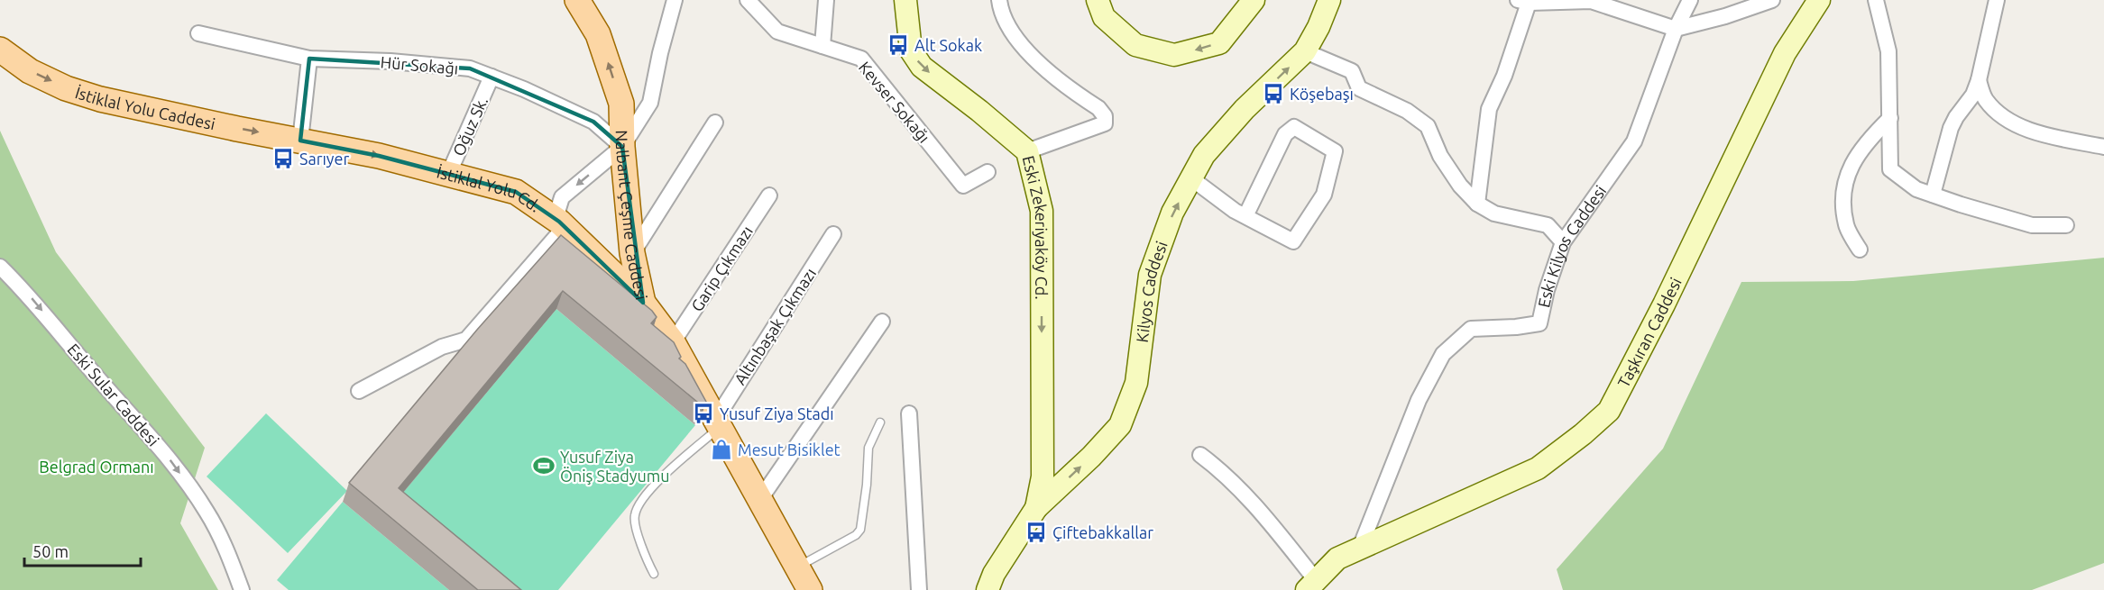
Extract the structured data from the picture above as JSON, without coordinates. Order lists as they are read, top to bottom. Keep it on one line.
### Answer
{"streets":{"main road":["İstiklal Yolu Caddesi","İstiklal Yolu Cd.","Nalbant Çeşme Caddesi"],"street":["Hür Sokağı","Kevser Sokağı","Oğuz Sk.","Eski Zekeriyaköy Cd.","Eski Kilyos Caddesi","Garip Çıkmazı","Kilyos Caddesi","Altınbaşak Çıkmazı","Taşkıran Caddesi","Eski Sular Caddesi"]},"crossings":[["Hür Sokağı","Oğuz Sk."],["Hür Sokağı","Nalbant Çeşme Caddesi"],["İstiklal Yolu Caddesi","İstiklal Yolu Cd."],["Oğuz Sk.","İstiklal Yolu Cd."],["İstiklal Yolu Cd.","Nalbant Çeşme Caddesi"],["Nalbant Çeşme Caddesi","Garip Çıkmazı"],["Nalbant Çeşme Caddesi","Altınbaşak Çıkmazı"],["Eski Zekeriyaköy Cd.","Kilyos Caddesi"],["Eski Kilyos Caddesi","Taşkıran Caddesi"]],"one_way":["İstiklal Yolu Caddesi","İstiklal Yolu Cd.","Eski Zekeriyaköy Cd.","Kilyos Caddesi","Eski Sular Caddesi"],"parks":["Belgrad Ormanı"],"places":{"bus stop":["Alt Sokak","Köşebaşı","Sarıyer","Yusuf Ziya Stadı","Çiftebakkallar"],"shop":["Mesut Bisiklet"],"sports":["Yusuf Ziya Öniş Stadyumu"]},"scale_bar":"50 m"}
